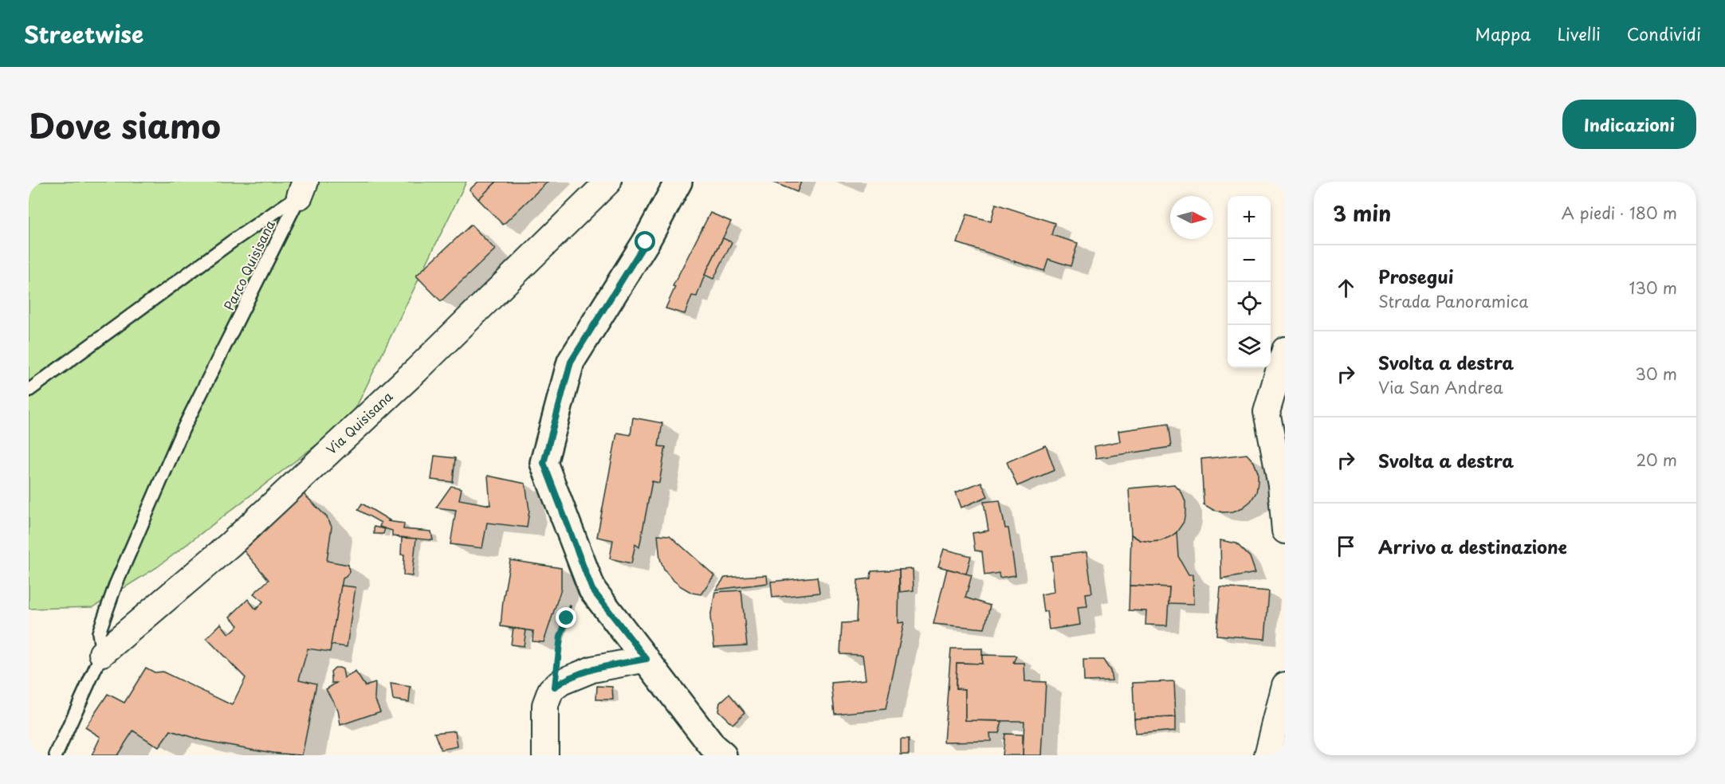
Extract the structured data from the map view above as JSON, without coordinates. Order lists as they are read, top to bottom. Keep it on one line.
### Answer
{"streets":{"street":["Via Quisisana"],"lane":["Parco Quisisana"]},"crossings":[["Parco Quisisana","Via Quisisana"]],"north":"right","page":{"header":"Streetwise","nav":["Mappa","Livelli","Condividi"],"title":"Dove siamo","buttons":"Indicazioni","heading":["3 min","A piedi · 180 m"],"map_buttons":["+","−"],"list":[["Prosegui","Strada Panoramica","130 m"],["Svolta a destra","Via San Andrea","30 m"],["Svolta a destra","20 m"],"Arrivo a destinazione"]}}
